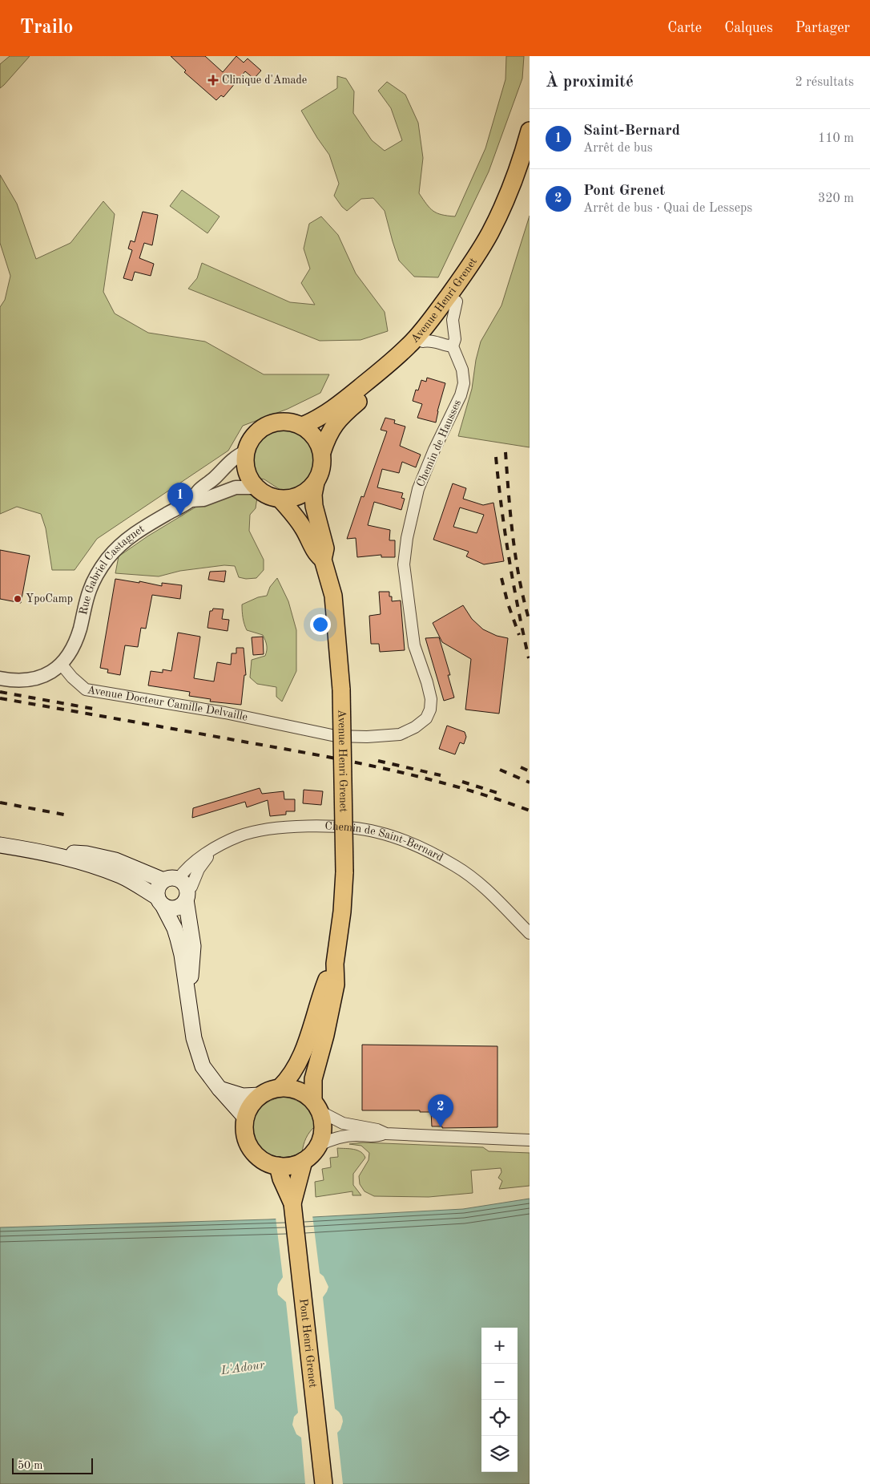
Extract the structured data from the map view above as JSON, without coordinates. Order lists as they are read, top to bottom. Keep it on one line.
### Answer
{"streets":{"main road":["Avenue Henri Grenet","Pont Henri Grenet"],"street":["Chemin de Hausses","Rue Gabriel Castagnet","Avenue Docteur Camille Delvaille","Chemin de Saint-Bernard"]},"crossings":[["Avenue Henri Grenet","Chemin de Hausses"],["Avenue Henri Grenet","Rue Gabriel Castagnet"],["Avenue Henri Grenet","Pont Henri Grenet"],["Chemin de Hausses","Avenue Docteur Camille Delvaille"],["Rue Gabriel Castagnet","Avenue Docteur Camille Delvaille"]],"water":["L'Adour"],"places":{"health":["Clinique d'Amade"],"other":["YpoCamp"]},"scale_bar":"50 m","page":{"header":"Trailo","nav":["Carte","Calques","Partager"],"heading":["À proximité","2 résultats"],"list":[{"mark":"1","name":"Saint-Bernard","note":"Arrêt de bus","value":"110 m"},{"mark":"2","name":"Pont Grenet","note":"Arrêt de bus · Quai de Lesseps","value":"320 m"}],"pins":["1","2"],"map_buttons":["+","−"],"scale":"50 m"}}
